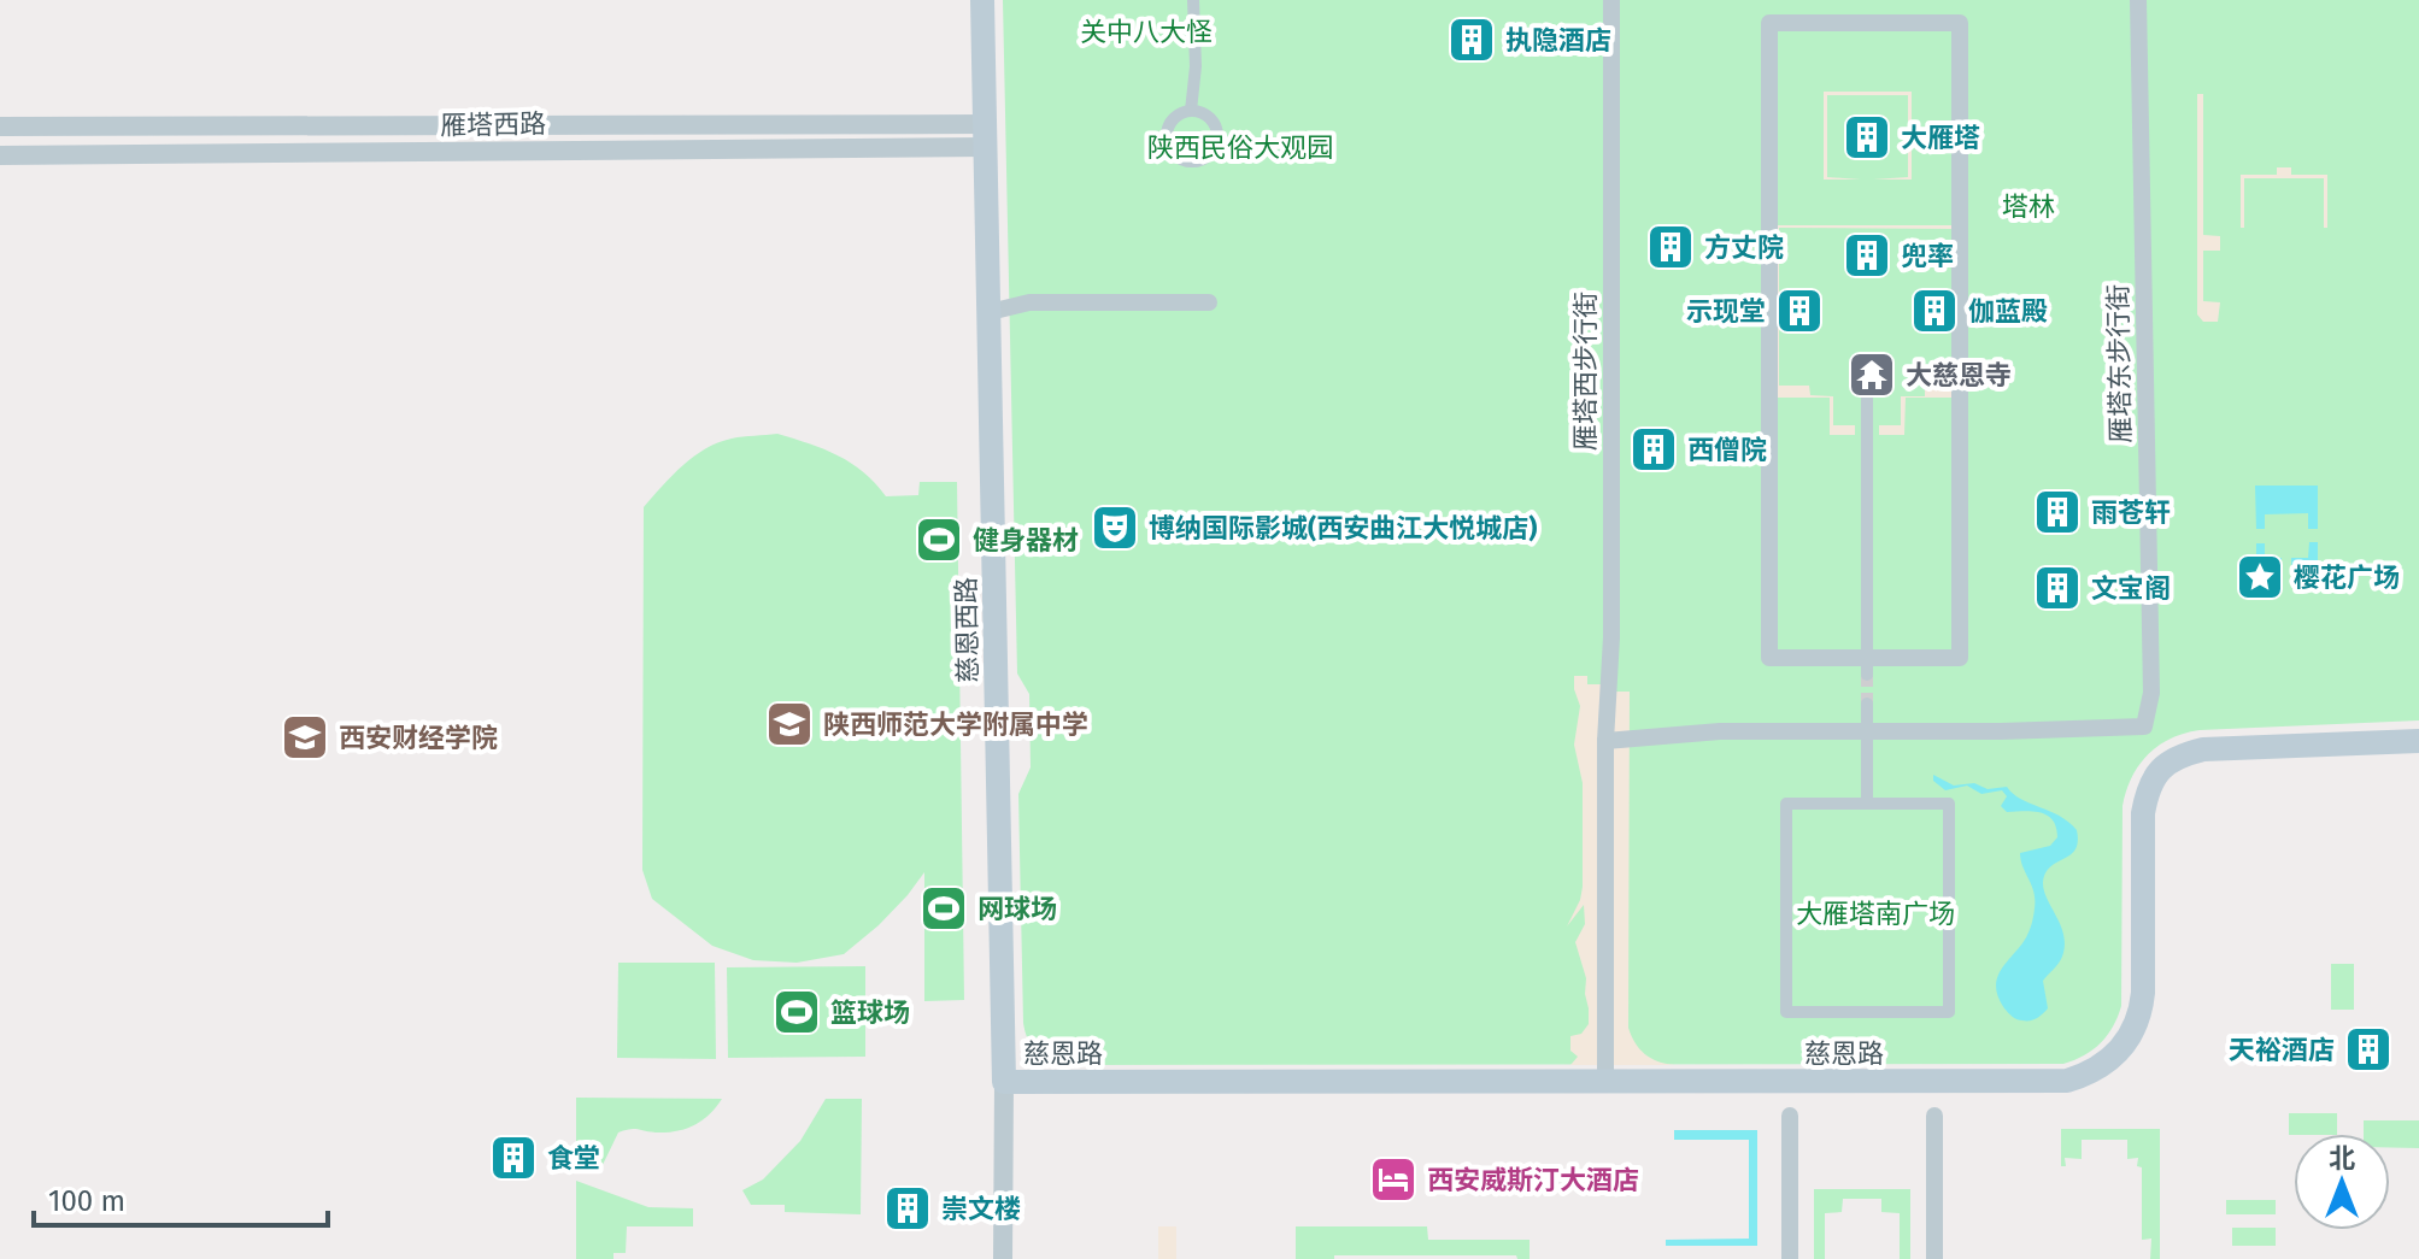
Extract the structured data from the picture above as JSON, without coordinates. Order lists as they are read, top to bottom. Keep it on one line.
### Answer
{"streets":{"main road":["慈恩西路","慈恩路"],"street":["雁塔西路","雁塔东步行街","雁塔西步行街"]},"crossings":[["雁塔西路","慈恩西路"],["雁塔西步行街","慈恩路"],["慈恩西路","慈恩路"]],"parks":["关中八大怪","陕西民俗大观园","塔林","大雁塔南广场"],"places":{"building":["执隐酒店","大雁塔","方丈院","兜率","示现堂","伽蓝殿","西僧院","雨苍轩","文宝阁","天裕酒店","食堂","崇文楼"],"temple":["大慈恩寺"],"theatre":["博纳国际影城(西安曲江大悦城店)"],"sports":["健身器材","网球场","篮球场"],"place":["樱花广场"],"school or university":["陕西师范大学附属中学","西安财经学院"],"hotel":["西安威斯汀大酒店"]},"scale_bar":"100 m","north":"top"}
